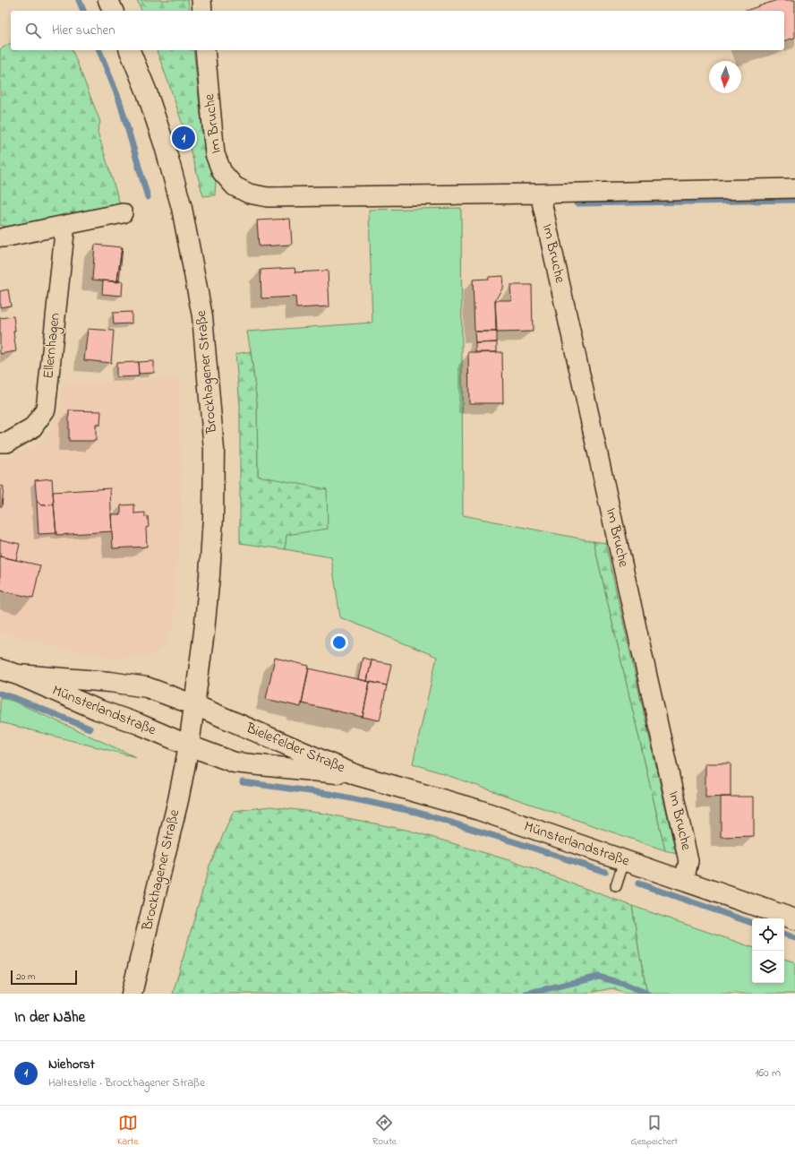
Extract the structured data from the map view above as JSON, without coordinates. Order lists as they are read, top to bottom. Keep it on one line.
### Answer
{"streets":{"main road":["Brockhagener Straße","Münsterlandstraße","Bielefelder Straße"],"street":["Im Bruche","Ellernhagen"]},"crossings":[["Im Bruche","Münsterlandstraße"],["Brockhagener Straße","Münsterlandstraße"],["Brockhagener Straße","Bielefelder Straße"],["Münsterlandstraße","Bielefelder Straße"]],"scale_bar":"20 m","north":"bottom","page":{"search":"Hier suchen","pins":"1","scale":"20 m","heading":"In der Nähe","list":[{"mark":"1","name":"Niehorst","note":"Haltestelle · Brockhagener Straße","value":"160 m"}],"nav":["Karte","Route","Gespeichert"]}}
